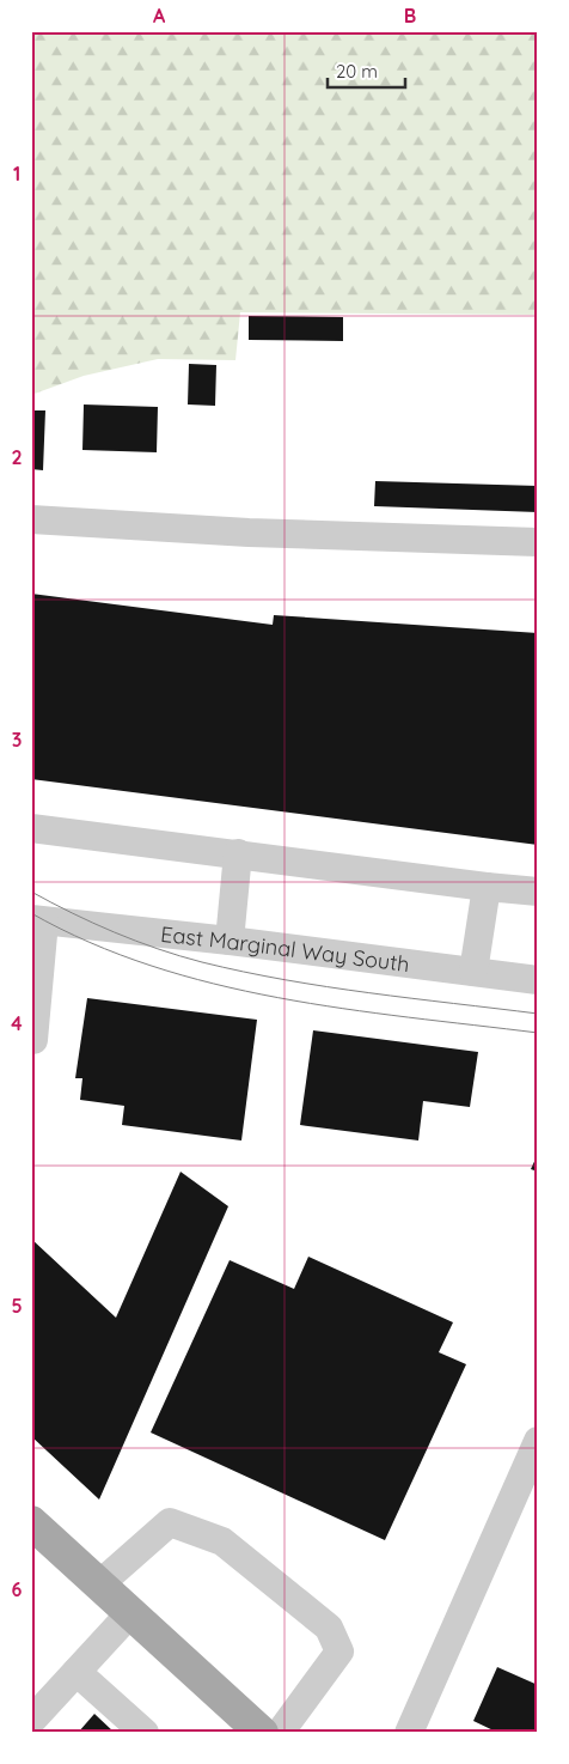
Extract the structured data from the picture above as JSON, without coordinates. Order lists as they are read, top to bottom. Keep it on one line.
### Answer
{"streets":{"street":["East Marginal Way South"]},"scale_bar":"20 m","grid":{"columns":["A","B"],"rows":["1","2","3","4","5","6"]}}
